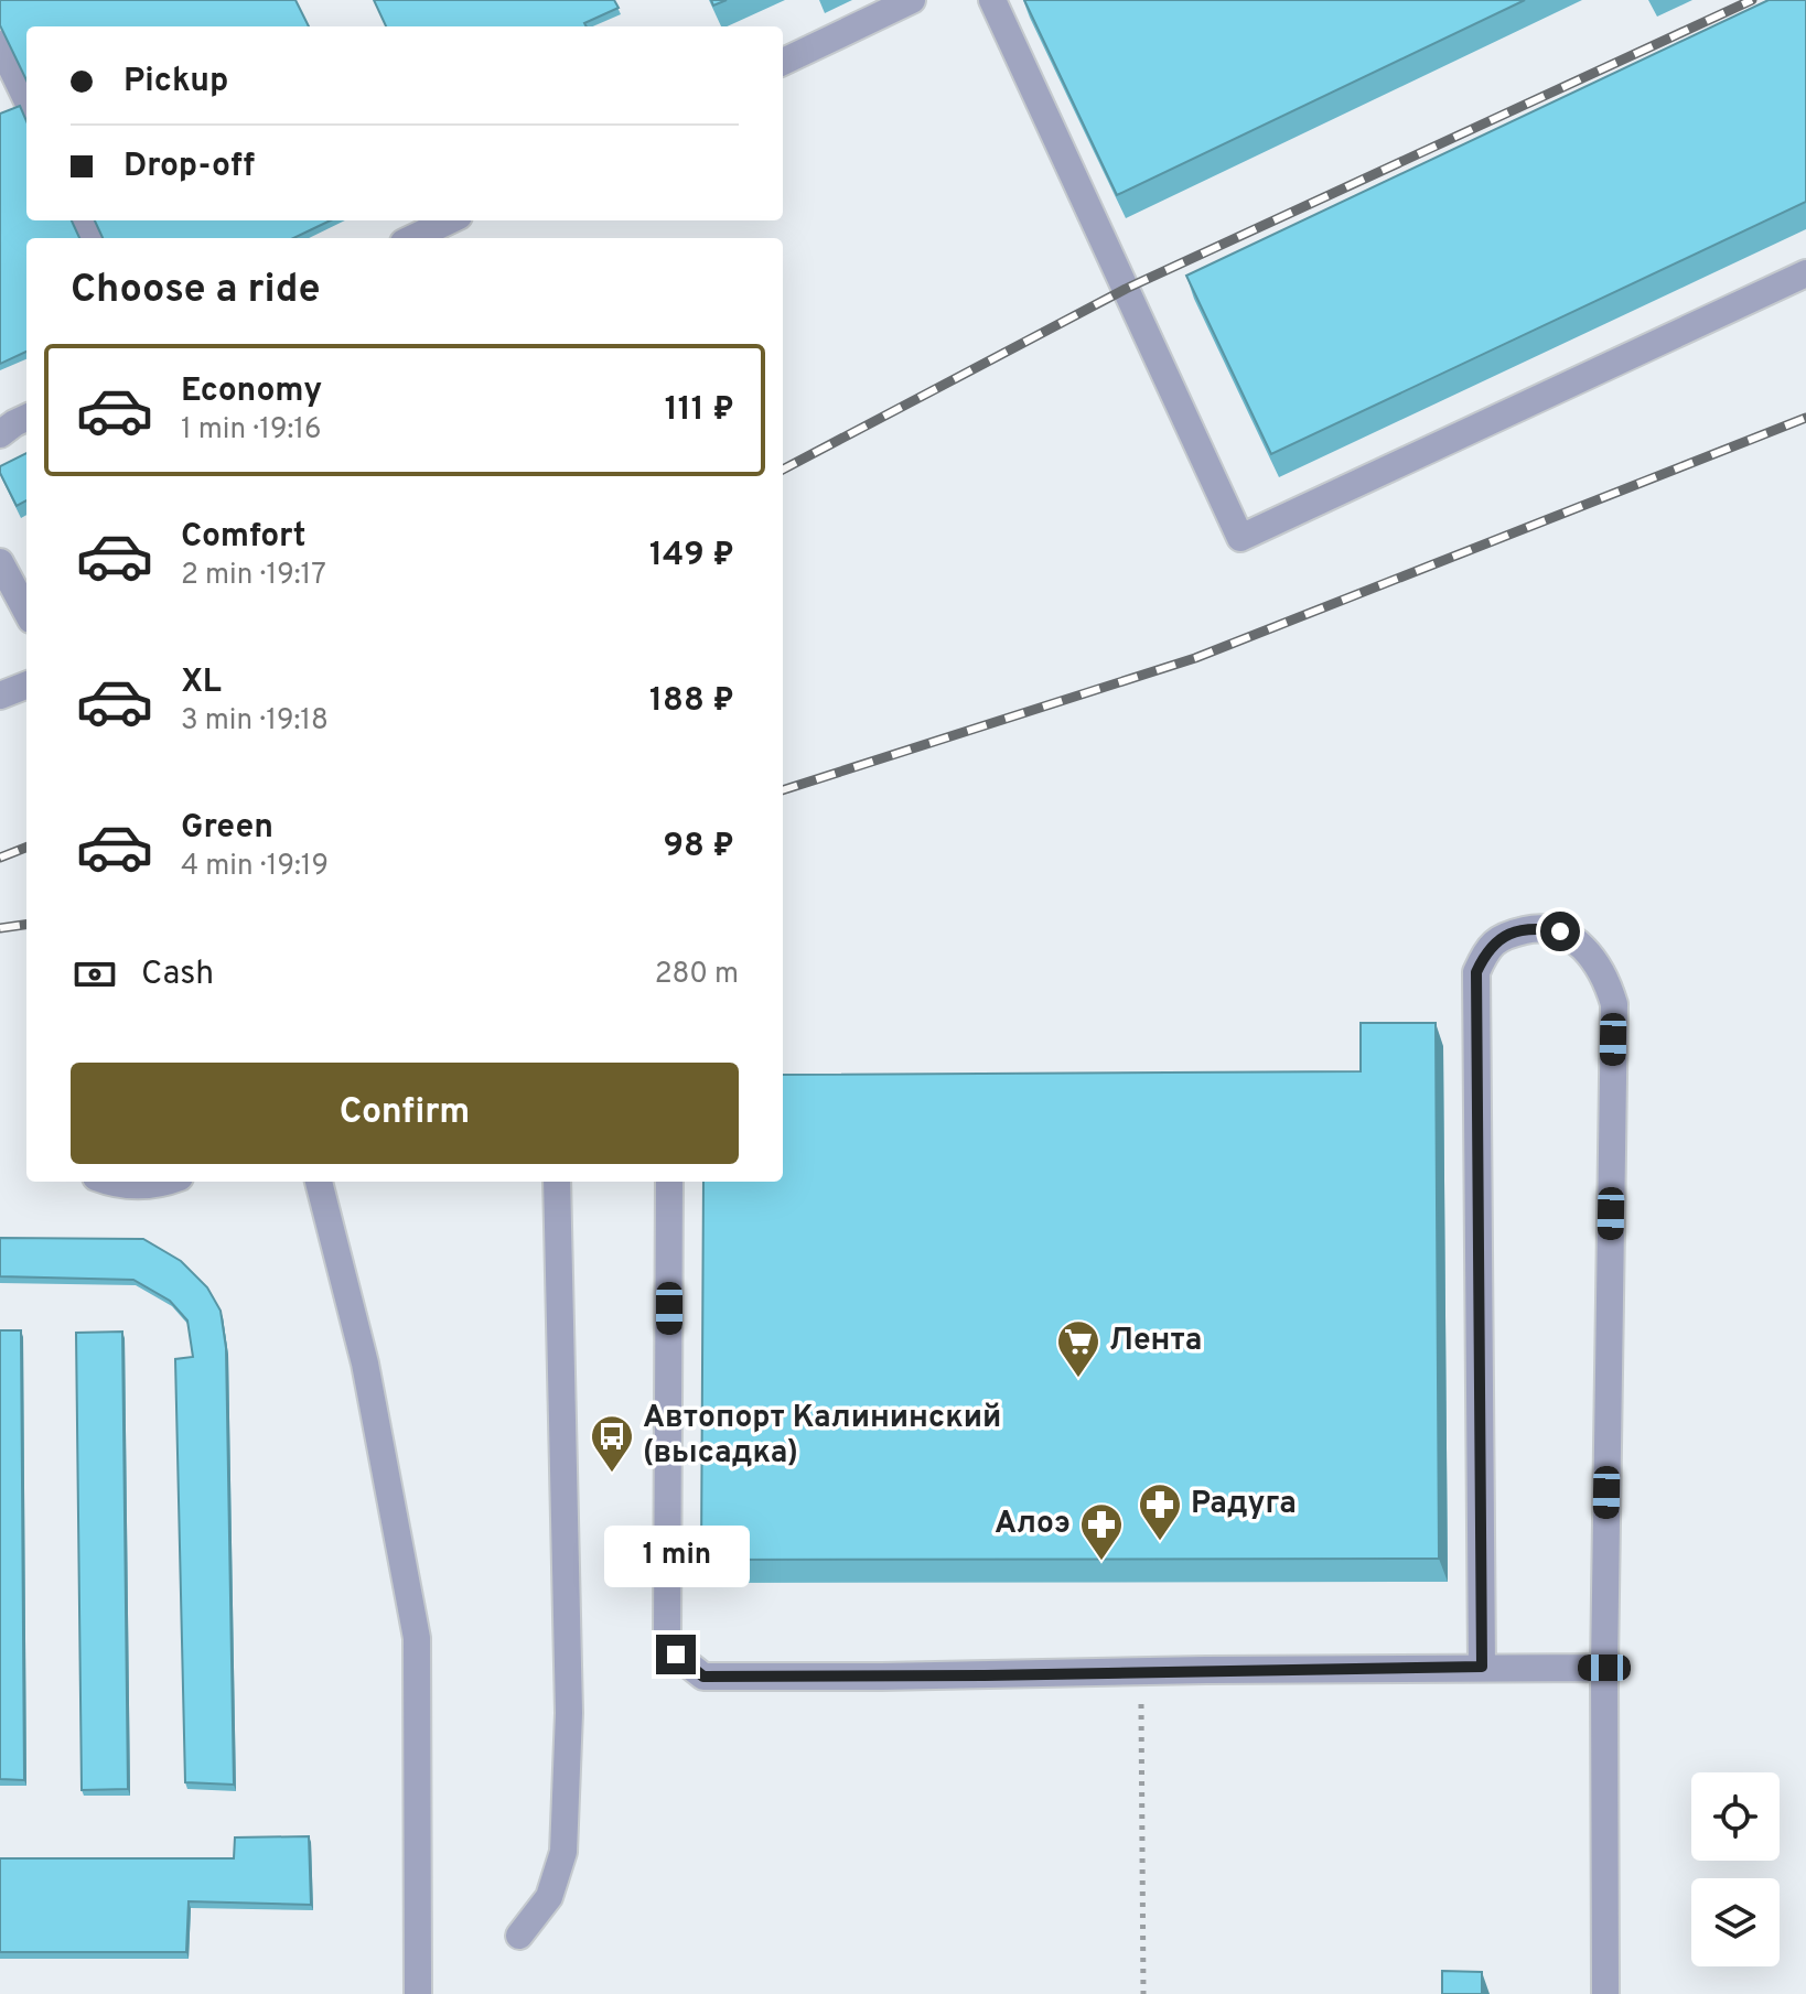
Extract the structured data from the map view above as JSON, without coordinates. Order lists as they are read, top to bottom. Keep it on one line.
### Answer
{"places":{"supermarket":["Лента"],"bus stop":["Автопорт Калининский (высадка)"],"pharmacy":["Радуга","Алоэ"]},"page":{"banner":["Pickup","Drop-off"],"heading":"Choose a ride","list":[{"name":"Economy","note":"1 min · 19:16","value":"111 ₽"},{"name":"Comfort","note":"2 min · 19:17","value":"149 ₽"},{"name":"XL","note":"3 min · 19:18","value":"188 ₽"},{"name":"Green","note":"4 min · 19:19","value":"98 ₽"}],"pay":["Cash","280 m"],"buttons":"Confirm","bubble":"1 min"}}
